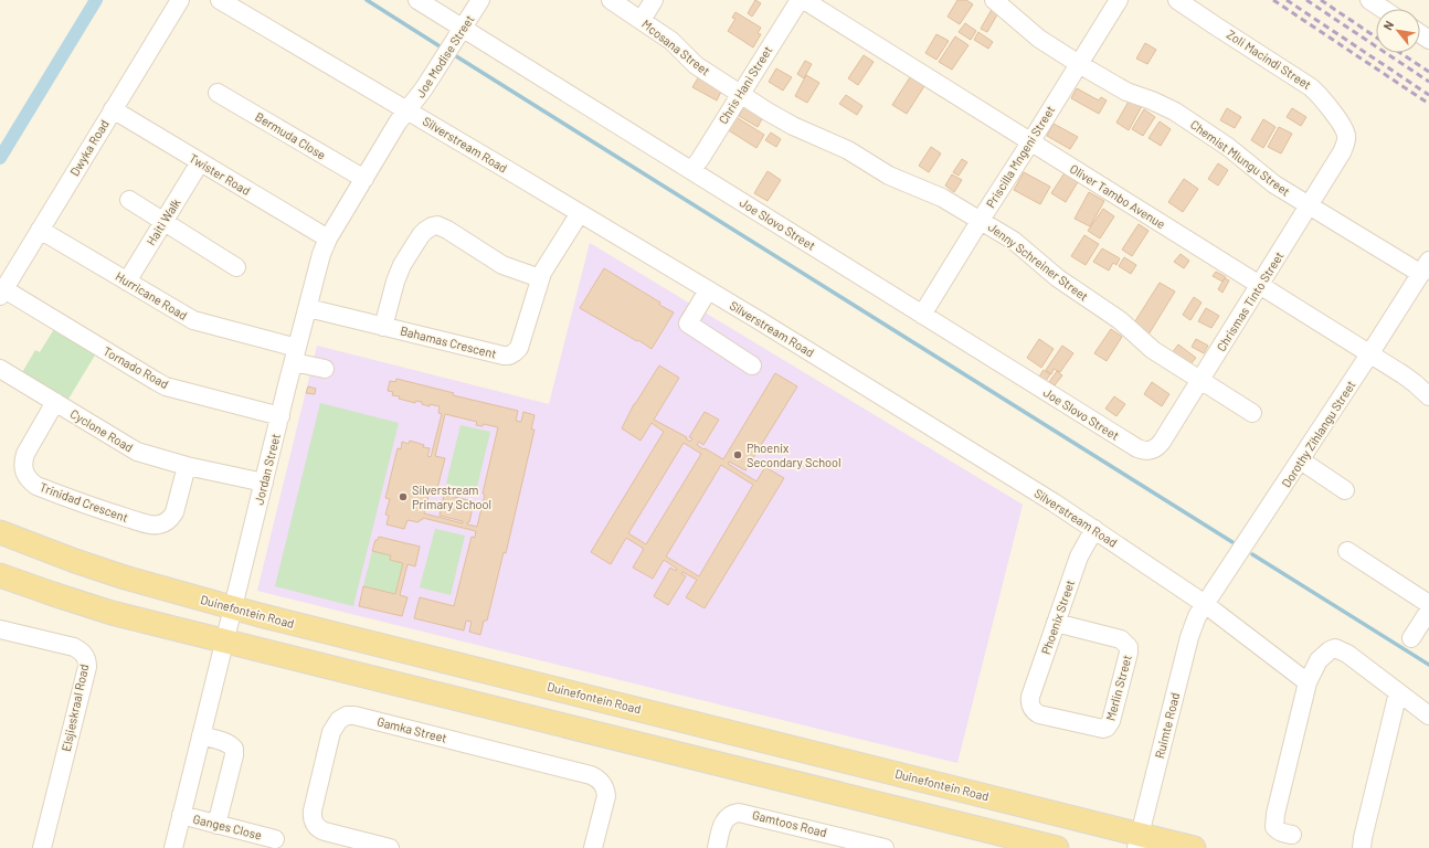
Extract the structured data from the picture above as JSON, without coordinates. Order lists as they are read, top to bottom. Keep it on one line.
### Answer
{"streets":{"main road":["Duinefontein Road"],"street":["Mcosana Street","Joe Modise Street","Zoli Macindi Street","Chris Hani Street","Bermuda Close","Silverstream Road","Dwyka Road","Priscilla Mngeni Street","Chemist Mlungu Street","Twister Road","Oliver Tambo Avenue","Haiti Walk","Joe Slovo Street","Jenny Schreiner Street","Hurricane Road","Chrismas Tinto Street","Bahamas Crescent","Tornado Road","Cyclone Road","Dorothy Zihlangu Street","Jordan Street","Trinidad Crescent","Phoenix Street","Merlin Street","Elsjieskraal Road","Ruimte Road","Gamka Street","Gamtoos Road","Ganges Close"]},"crossings":[["Mcosana Street","Chris Hani Street"],["Mcosana Street","Jenny Schreiner Street"],["Joe Modise Street","Silverstream Road"],["Joe Modise Street","Joe Slovo Street"],["Joe Modise Street","Jordan Street"],["Zoli Macindi Street","Chrismas Tinto Street"],["Chris Hani Street","Joe Slovo Street"],["Chris Hani Street","Jenny Schreiner Street"],["Bermuda Close","Jordan Street"],["Silverstream Road","Bahamas Crescent"],["Silverstream Road","Dorothy Zihlangu Street"],["Silverstream Road","Jordan Street"],["Silverstream Road","Phoenix Street"],["Silverstream Road","Ruimte Road"],["Dwyka Road","Twister Road"],["Dwyka Road","Hurricane Road"],["Dwyka Road","Tornado Road"],["Priscilla Mngeni Street","Chemist Mlungu Street"],["Priscilla Mngeni Street","Oliver Tambo Avenue"],["Priscilla Mngeni Street","Joe Slovo Street"],["Priscilla Mngeni Street","Jenny Schreiner Street"],["Chemist Mlungu Street","Chrismas Tinto Street"],["Chemist Mlungu Street","Dorothy Zihlangu Street"],["Twister Road","Haiti Walk"],["Twister Road","Jordan Street"],["Oliver Tambo Avenue","Chrismas Tinto Street"],["Oliver Tambo Avenue","Dorothy Zihlangu Street"],["Haiti Walk","Hurricane Road"],["Joe Slovo Street","Chrismas Tinto Street"],["Jenny Schreiner Street","Chrismas Tinto Street"],["Hurricane Road","Jordan Street"],["Bahamas Crescent","Jordan Street"],["Tornado Road","Jordan Street"],["Cyclone Road","Jordan Street"],["Cyclone Road","Trinidad Crescent"],["Dorothy Zihlangu Street","Ruimte Road"],["Jordan Street","Duinefontein Road"],["Jordan Street","Ganges Close"],["Duinefontein Road","Ruimte Road"],["Phoenix Street","Merlin Street"]],"places":["Phoenix Secondary School","Silverstream Primary School"],"north":"top left"}
